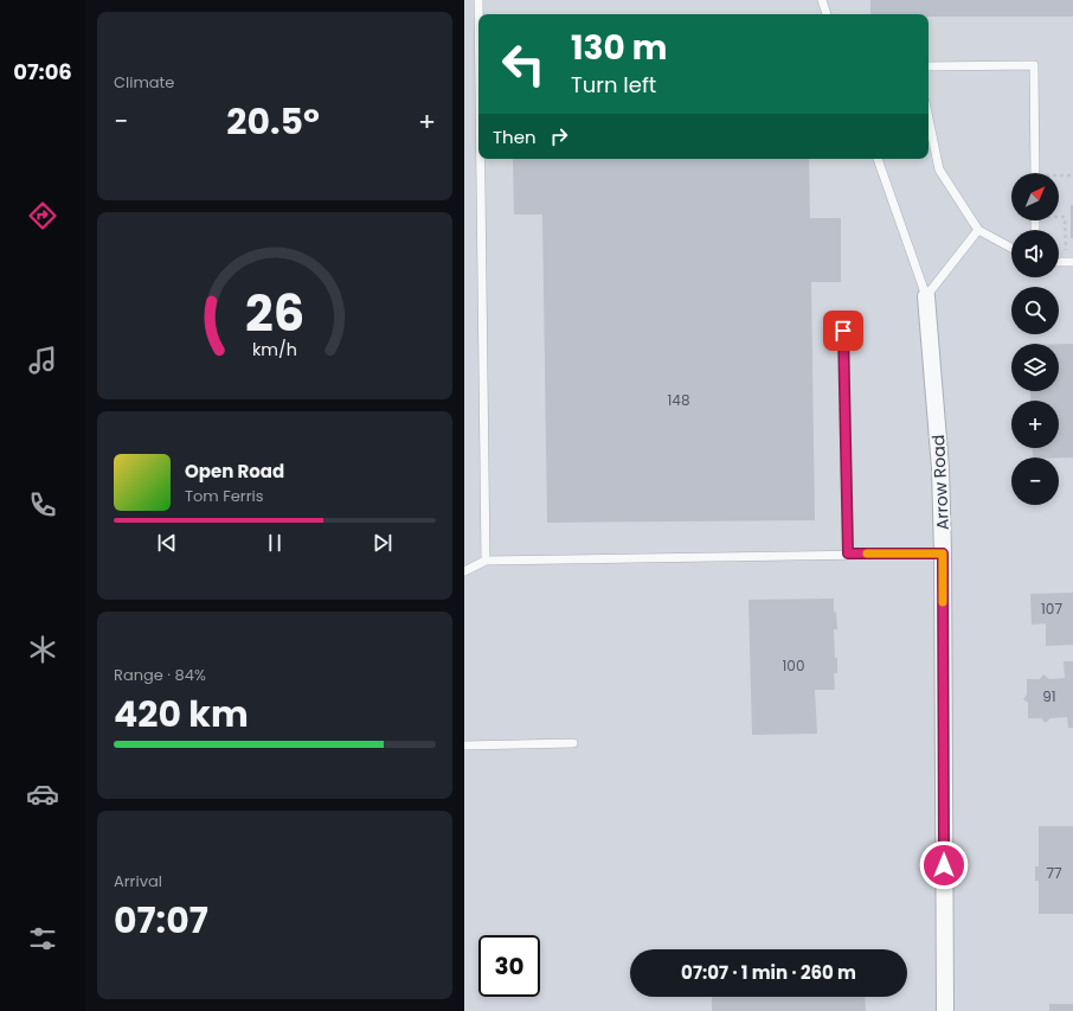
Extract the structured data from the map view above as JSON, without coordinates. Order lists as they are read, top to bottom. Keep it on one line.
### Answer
{"streets":{"street":["Arrow Road"]},"house_numbers":["148","107","100","91","77"],"north":"top right","page":{"tabs":"07:06","tile":["Climate",["Range · 84%","420 km"],["Arrival","07:07"]],"turn":["130 m","Turn left"],"heat":["−","20.5°","+"],"then":"Then","map_buttons":["+","−"],"song":["Open Road","Tom Ferris"],"limit":"30","trip":"07:07 · 1 min · 260 m","gauge":["26","km/h"]}}
